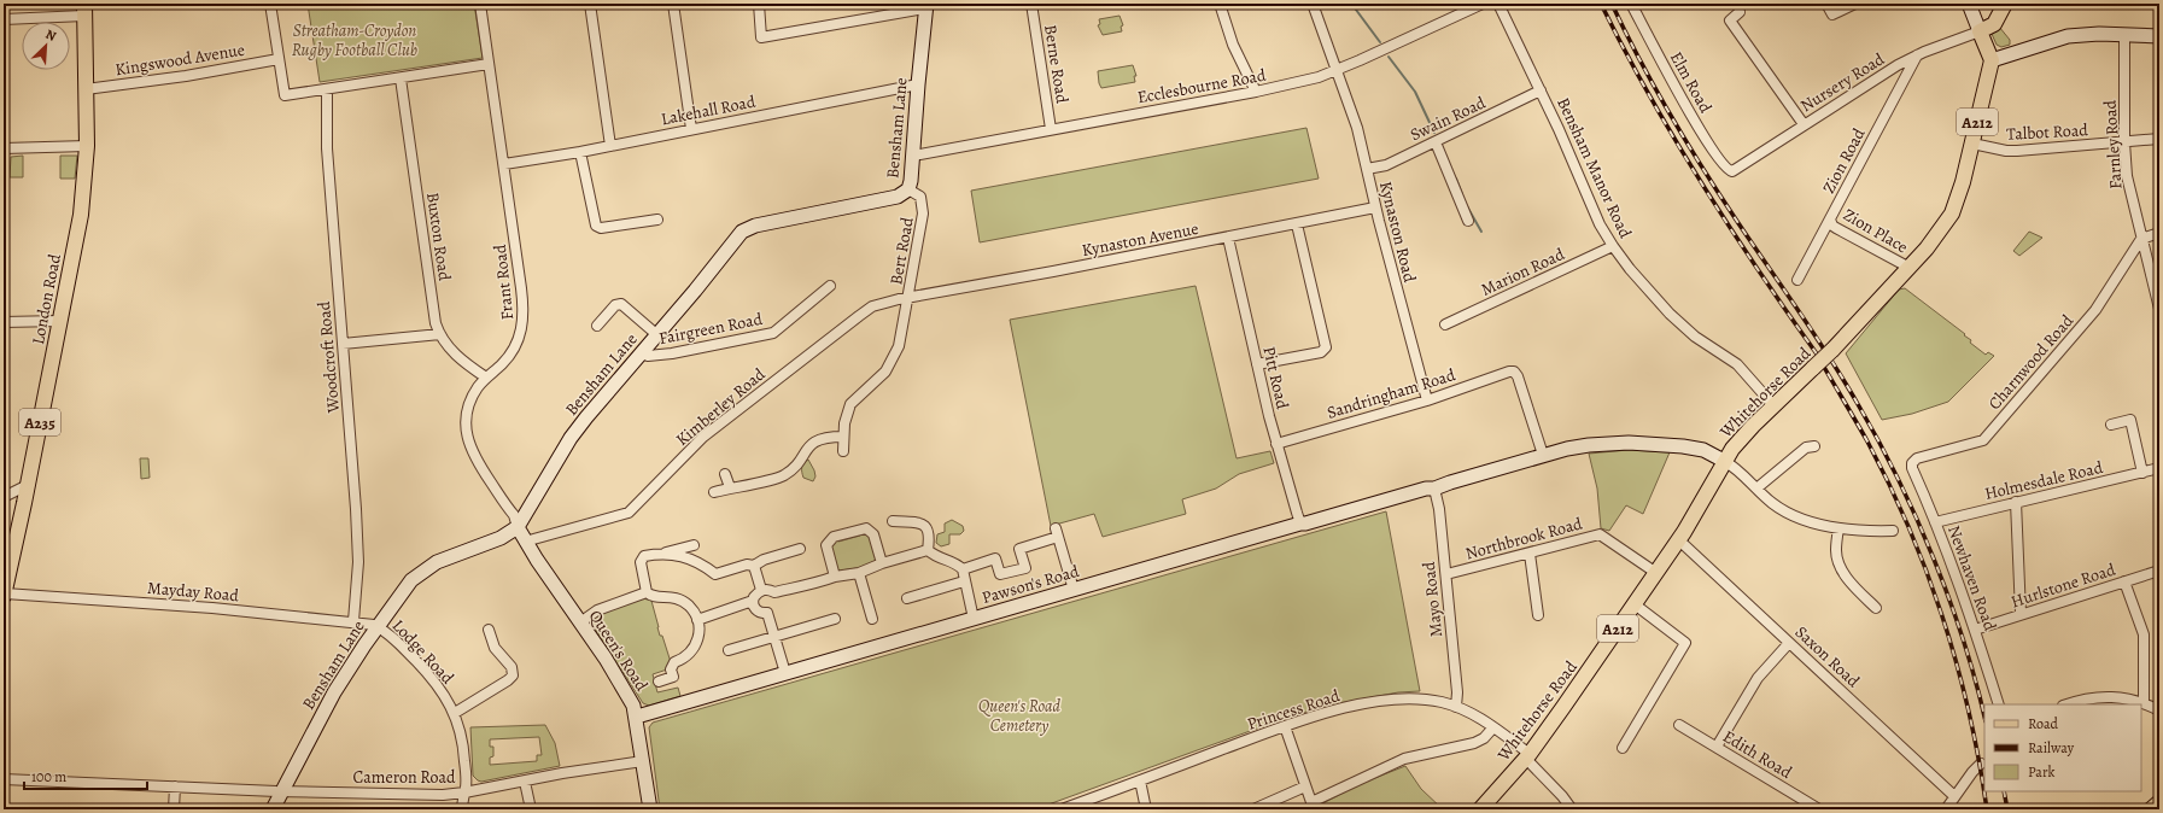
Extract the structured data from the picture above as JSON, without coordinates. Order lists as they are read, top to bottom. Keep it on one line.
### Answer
{"streets":{"main road":["A212","London Road","Whitehorse Road","A235"],"street":["Kingswood Avenue","Berne Road","Elm Road","Nursery Road","Ecclesbourne Road","Lakehall Road","Swain Road","Bensham Lane","Talbot Road","Farnley Road","Zion Road","Bensham Manor Road","Zion Place","Kynaston Road","Buxton Road","Kynaston Avenue","Bert Road","Marion Road","Frant Road","Fairgreen Road","Woodcroft Road","Charnwood Road","Pitt Road","Sandringham Road","Kimberley Road","Holmesdale Road","Northbrook Road","Newhaven Road","Pawson's Road","Hurlstone Road","Mayday Road","Mayo Road","Queen's Road","Lodge Road","Saxon Road","Princess Road","Edith Road","Cameron Road"]},"crossings":[["Kingswood Avenue","London Road"],["Berne Road","Ecclesbourne Road"],["Elm Road","Nursery Road"],["Nursery Road","Zion Road"],["Ecclesbourne Road","Bensham Lane"],["Ecclesbourne Road","Kynaston Road"],["Lakehall Road","Bensham Lane"],["Lakehall Road","Frant Road"],["Swain Road","Bensham Manor Road"],["Swain Road","Kynaston Road"],["Bensham Lane","Bert Road"],["Bensham Lane","Frant Road"],["Bensham Lane","Fairgreen Road"],["Bensham Lane","Mayday Road"],["Bensham Lane","Queen's Road"],["Bensham Lane","Lodge Road"],["Bensham Lane","Cameron Road"],["Talbot Road","Farnley Road"],["Talbot Road","Whitehorse Road"],["Farnley Road","Charnwood Road"],["Zion Road","Zion Place"],["Bensham Manor Road","Marion Road"],["Bensham Manor Road","Whitehorse Road"],["Zion Place","Whitehorse Road"],["Kynaston Road","Kynaston Avenue"],["Kynaston Road","Sandringham Road"],["Buxton Road","Frant Road"],["Kynaston Avenue","Bert Road"],["Kynaston Avenue","Pitt Road"],["Kynaston Avenue","Kimberley Road"],["Bert Road","Kimberley Road"],["Frant Road","Queen's Road"],["London Road","Mayday Road"],["Woodcroft Road","Mayday Road"],["Charnwood Road","Newhaven Road"],["Pitt Road","Sandringham Road"],["Pitt Road","Pawson's Road"],["Whitehorse Road","Northbrook Road"],["Whitehorse Road","Saxon Road"],["Whitehorse Road","Princess Road"],["Sandringham Road","Pawson's Road"],["Kimberley Road","Queen's Road"],["Holmesdale Road","Newhaven Road"],["Northbrook Road","Mayo Road"],["Newhaven Road","Hurlstone Road"],["Pawson's Road","Mayo Road"],["Pawson's Road","Queen's Road"],["Mayday Road","Lodge Road"],["Mayo Road","Princess Road"],["Queen's Road","Cameron Road"],["Lodge Road","Cameron Road"]],"parks":["Streatham-Croydon Rugby Football Club","Queen's Road Cemetery"],"legend":["Road","Railway","Park"],"scale_bar":"100 m","north":"top right"}
